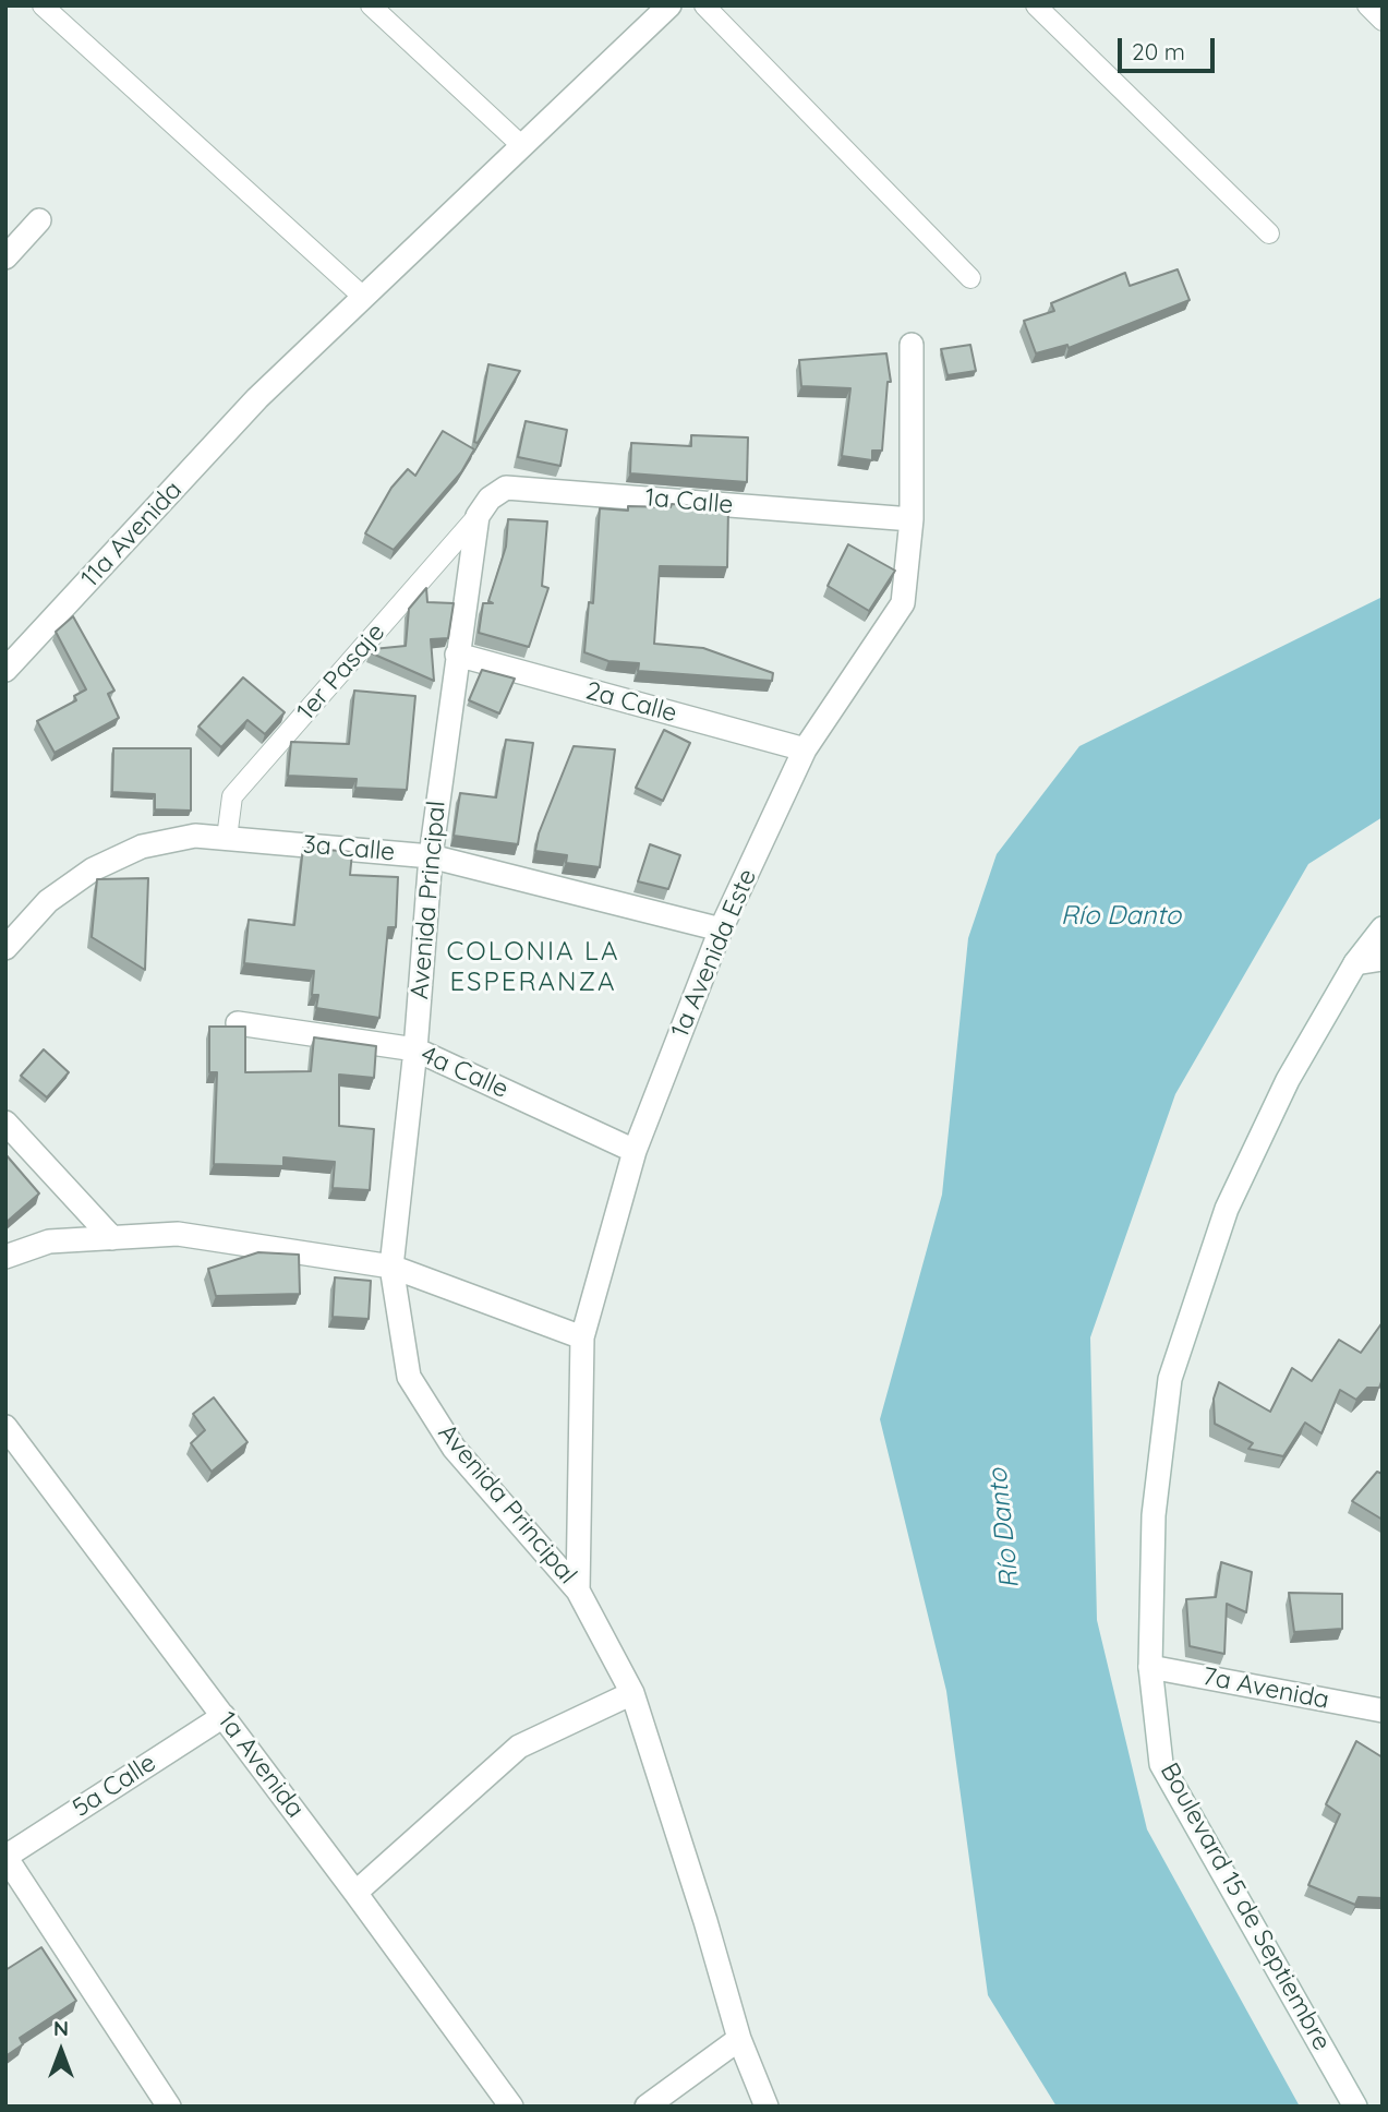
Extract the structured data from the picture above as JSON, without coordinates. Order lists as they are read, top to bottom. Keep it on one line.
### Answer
{"streets":{"street":["1a Calle","11a Avenida","2a Calle","3a Calle","Avenida Principal","1a Avenida Este","4a Calle","7a Avenida","1a Avenida","5a Calle","Boulevard 15 de Septiembre"],"lane":["1er Pasaje"]},"crossings":[["1a Calle","1er Pasaje"],["1a Calle","Avenida Principal"],["1a Calle","1a Avenida Este"],["1er Pasaje","3a Calle"],["1er Pasaje","Avenida Principal"],["2a Calle","Avenida Principal"],["2a Calle","1a Avenida Este"],["3a Calle","Avenida Principal"],["3a Calle","1a Avenida Este"],["Avenida Principal","1a Avenida Este"],["Avenida Principal","4a Calle"],["1a Avenida Este","4a Calle"],["7a Avenida","Boulevard 15 de Septiembre"],["1a Avenida","5a Calle"]],"districts":["COLONIA LA ESPERANZA"],"water":["Río Danto"],"scale_bar":"20 m","north":"top"}
